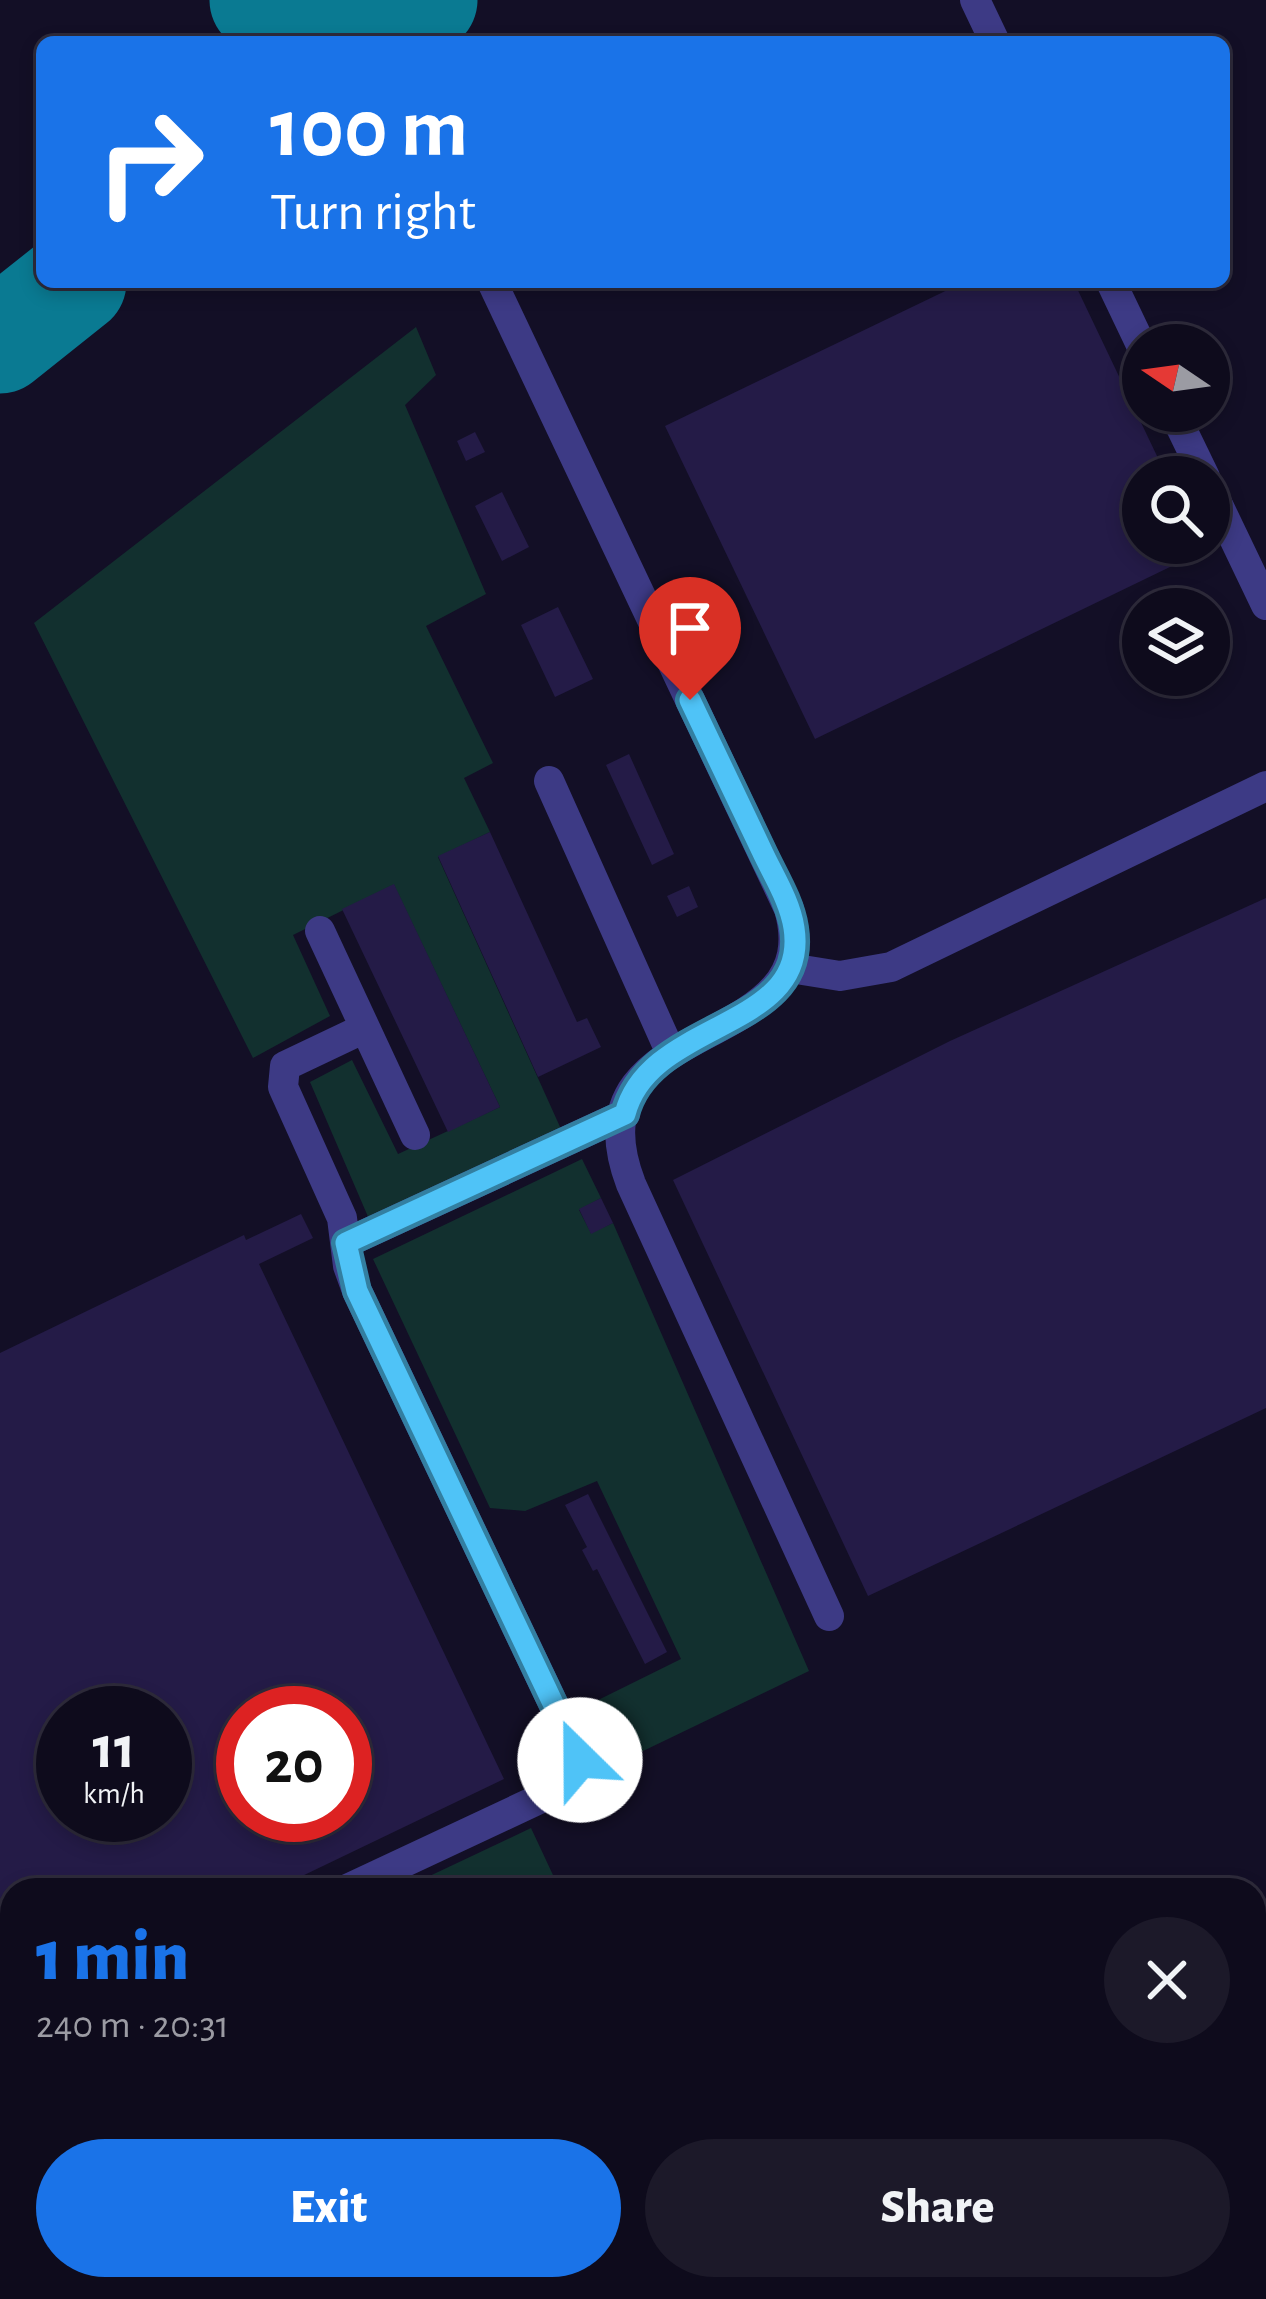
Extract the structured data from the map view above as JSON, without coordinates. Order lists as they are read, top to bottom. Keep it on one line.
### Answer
{"north":"left","page":{"turn":["100 m","Turn right"],"speed":"11 km/h","limit":"20","heading":["1 min","240 m · 20:31"],"buttons":["Exit","Share"]}}
